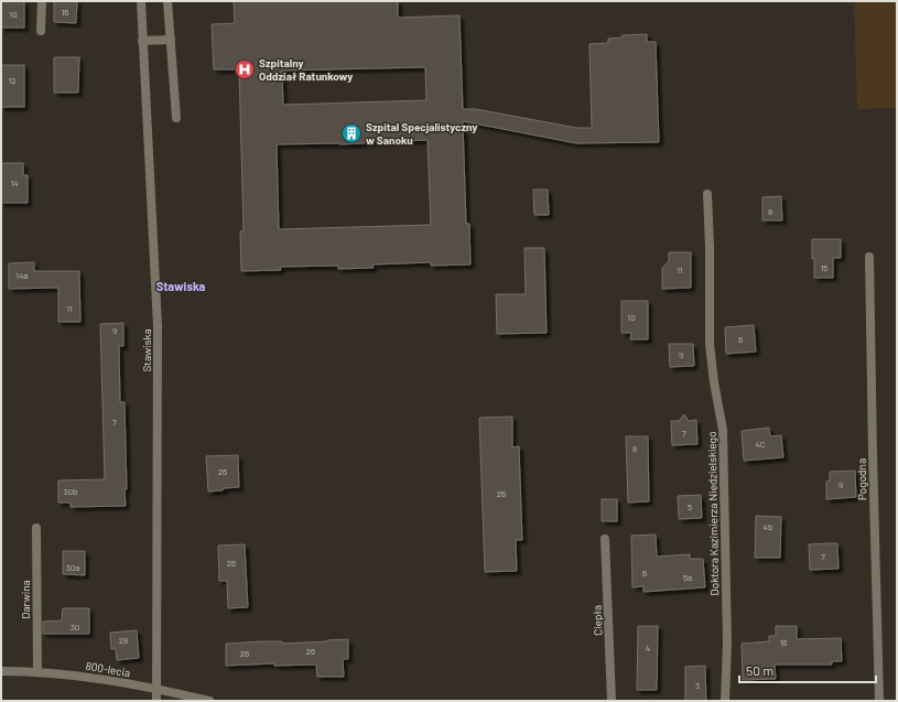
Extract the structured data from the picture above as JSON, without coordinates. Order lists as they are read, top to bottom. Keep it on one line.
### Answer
{"streets":{"street":["Stawiska","Pogodna","Doktora Kazimierza Niedzielskiego","Darwina","Ciepła","800-lecia"]},"crossings":[["Stawiska","800-lecia"],["Darwina","800-lecia"]],"districts":["Stawiska"],"places":{"hospital":["Szpitalny Oddział Ratunkowy"],"building":["Szpital Specjalistyczny w Sanoku"]},"house_numbers":["16","10","12","14","8","15","11","14a","11","10","9","6","9","7","7","4C","8","26","9","30b","26","5","4b","7","26","30a","6","5a","30","28","16","4","26","26","3"],"scale_bar":"50 m"}
